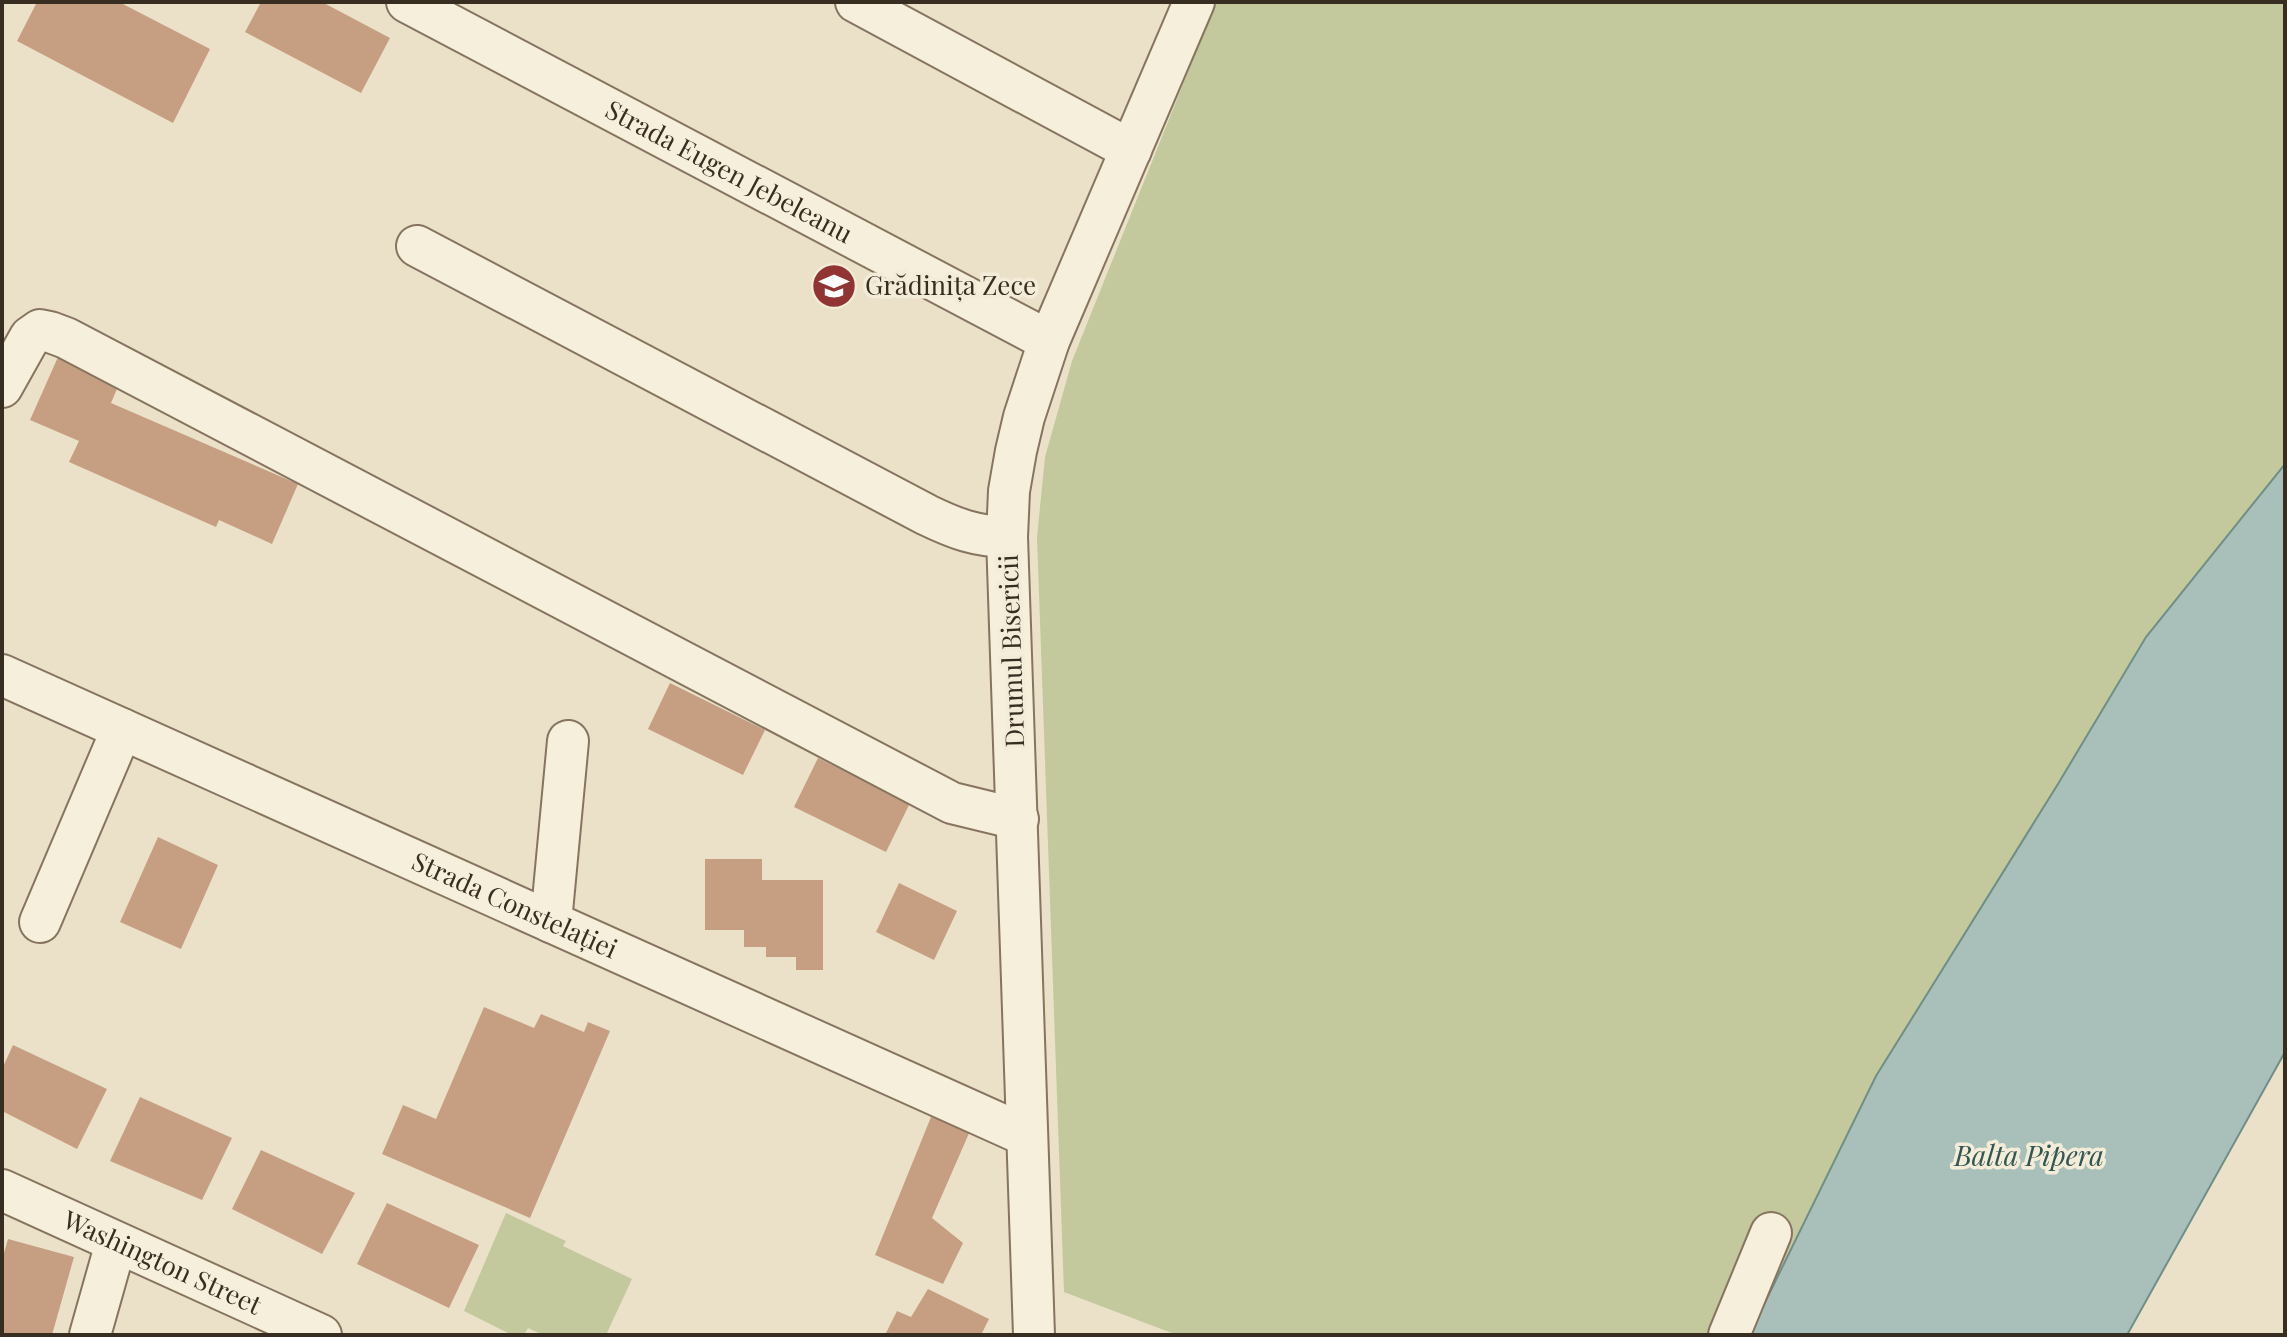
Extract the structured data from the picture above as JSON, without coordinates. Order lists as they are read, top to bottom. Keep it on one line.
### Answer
{"streets":{"street":["Strada Eugen Jebeleanu","Drumul Bisericii","Strada Constelației","Washington Street"]},"crossings":[["Strada Eugen Jebeleanu","Drumul Bisericii"],["Drumul Bisericii","Strada Constelației"]],"water":["Balta Pipera"],"places":{"school or university":["Grădinița Zece"]}}
